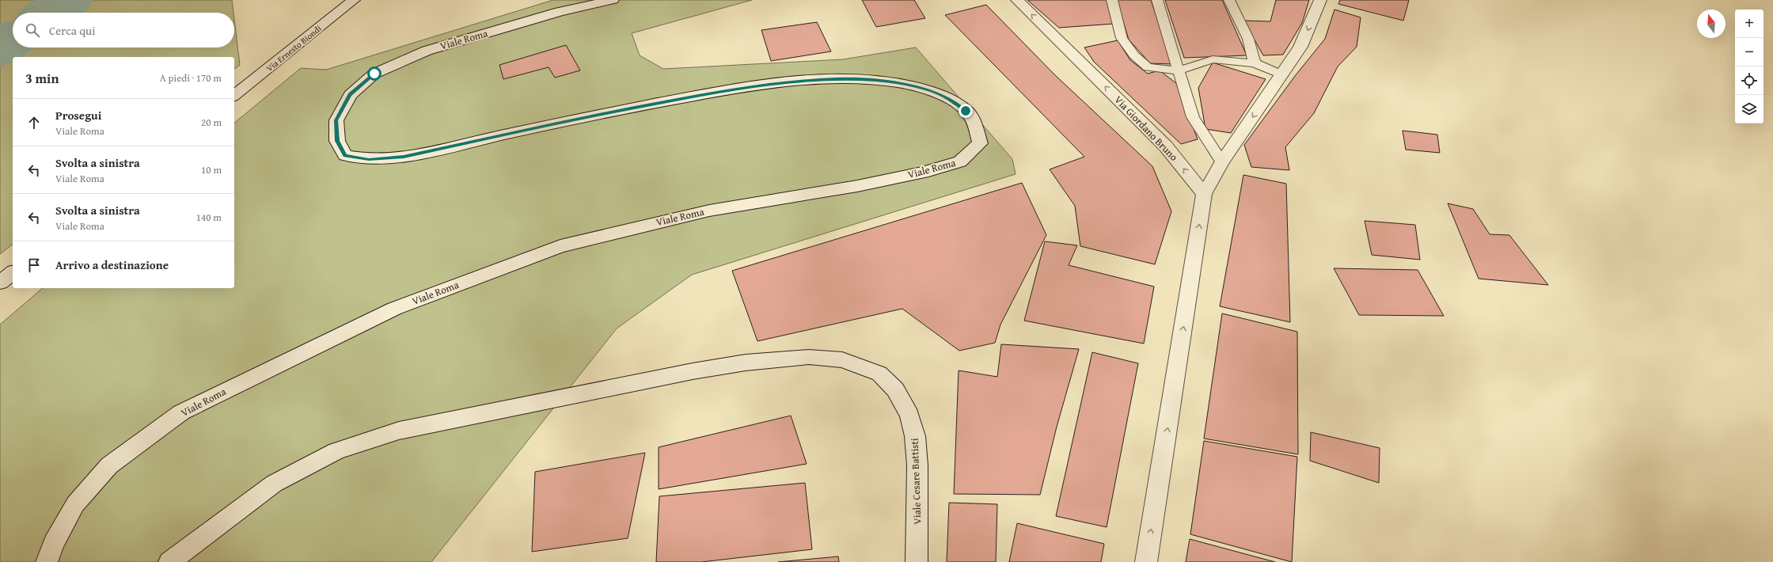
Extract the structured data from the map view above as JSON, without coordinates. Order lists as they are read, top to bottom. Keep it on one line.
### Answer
{"streets":{"street":["Viale Roma","Via Ernesto Biondi","Via Giordano Bruno","Viale Cesare Battisti"]},"one_way":["Via Giordano Bruno"],"north":"top","page":{"map_buttons":["+","−"],"search":"Cerca qui","heading":["3 min","A piedi · 170 m"],"list":[["Prosegui","Viale Roma","20 m"],["Svolta a sinistra","Viale Roma","10 m"],["Svolta a sinistra","Viale Roma","140 m"],"Arrivo a destinazione"]}}
